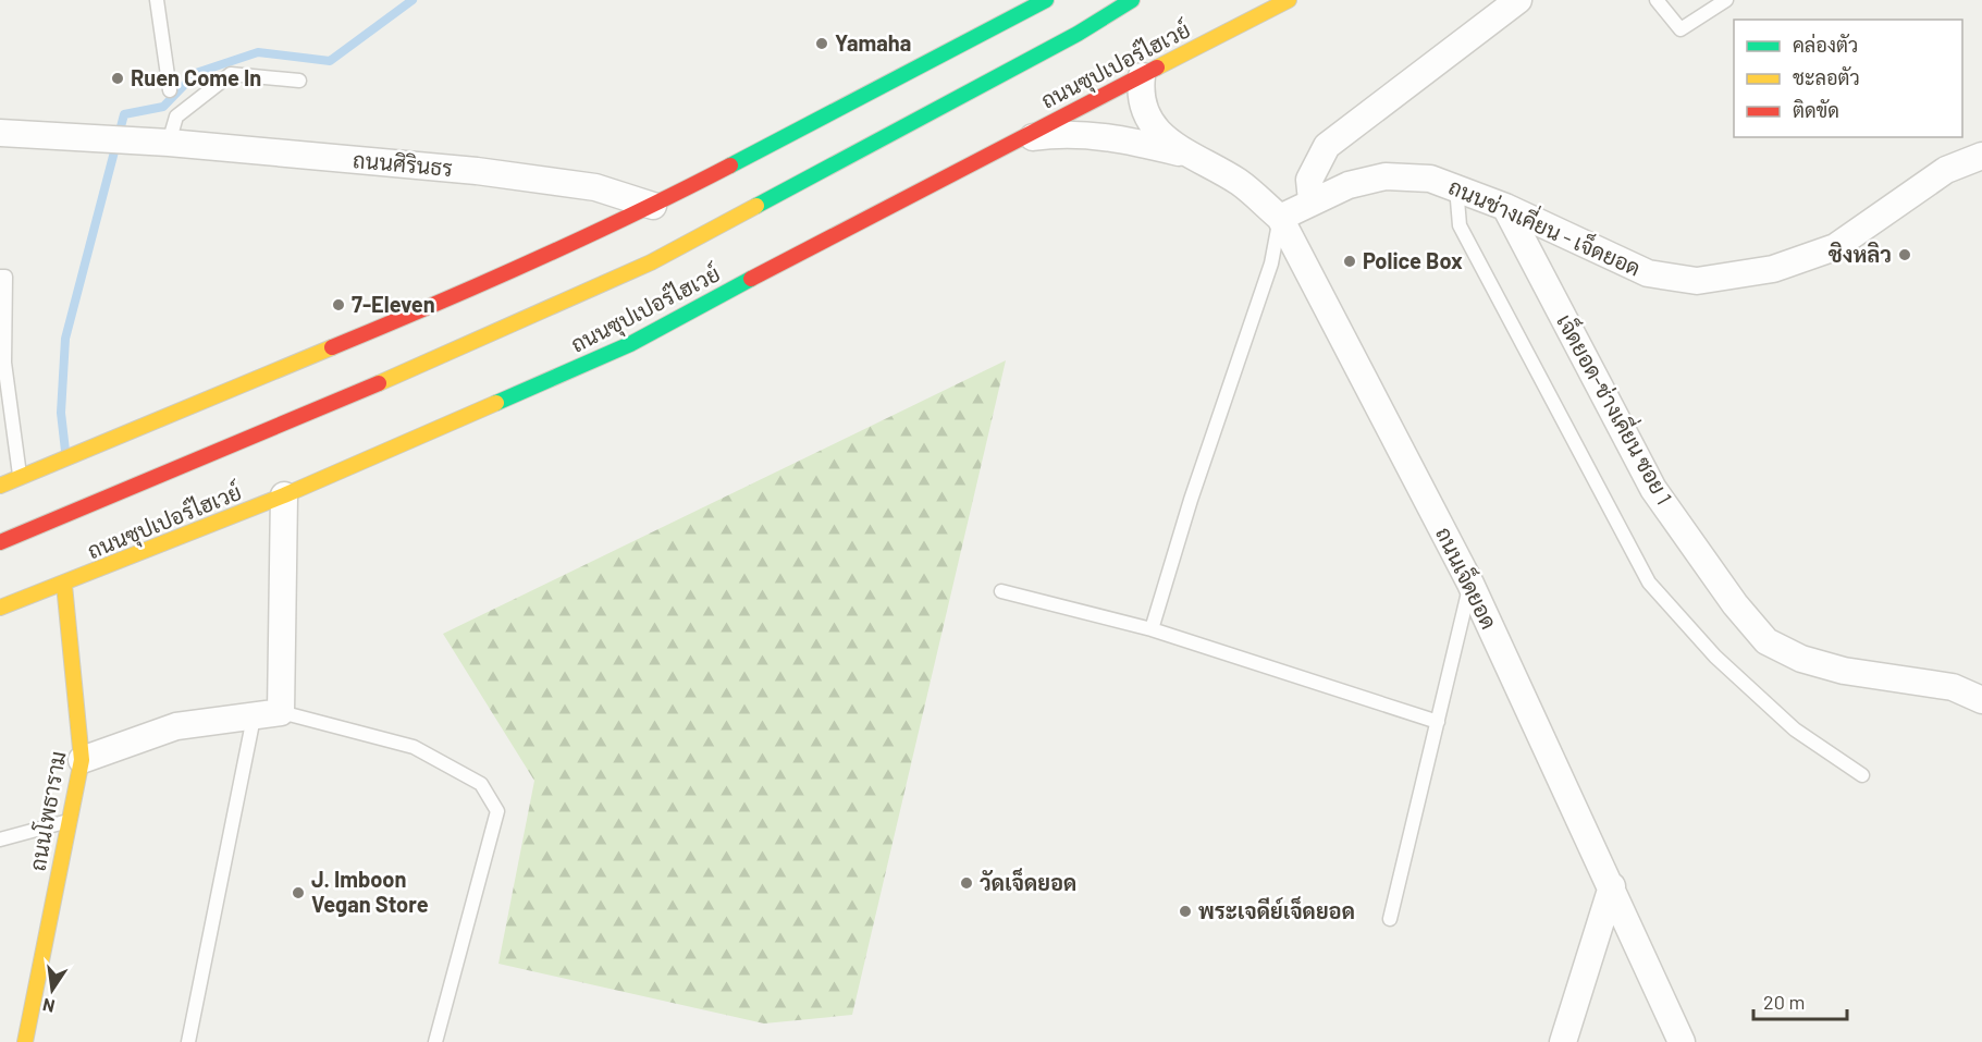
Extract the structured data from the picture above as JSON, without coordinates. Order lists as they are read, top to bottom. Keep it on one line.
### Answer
{"streets":{"main road":["ถนนซุปเปอร์ไฮเวย์","ถนนโพธาราม"],"street":["ถนนศิรินธร","ถนนช่างเคี่ยน - เจ็ดยอด","เจ็ดยอด-ช่างเคี่ยน ซอย 1","ถนนเจ็ดยอด"]},"crossings":[["ถนนซุปเปอร์ไฮเวย์","ถนนเจ็ดยอด"],["ถนนซุปเปอร์ไฮเวย์","ถนนโพธาราม"],["ถนนช่างเคี่ยน - เจ็ดยอด","เจ็ดยอด-ช่างเคี่ยน ซอย 1"],["ถนนช่างเคี่ยน - เจ็ดยอด","ถนนเจ็ดยอด"]],"places":["Yamaha","Ruen Come In","ชิงหลิว","Police Box","7-Eleven","วัดเจ็ดยอด","J. Imboon Vegan Store","พระเจดีย์เจ็ดยอด"],"legend":["คล่องตัว","ชะลอตัว","ติดขัด"],"scale_bar":"20 m","north":"bottom"}
